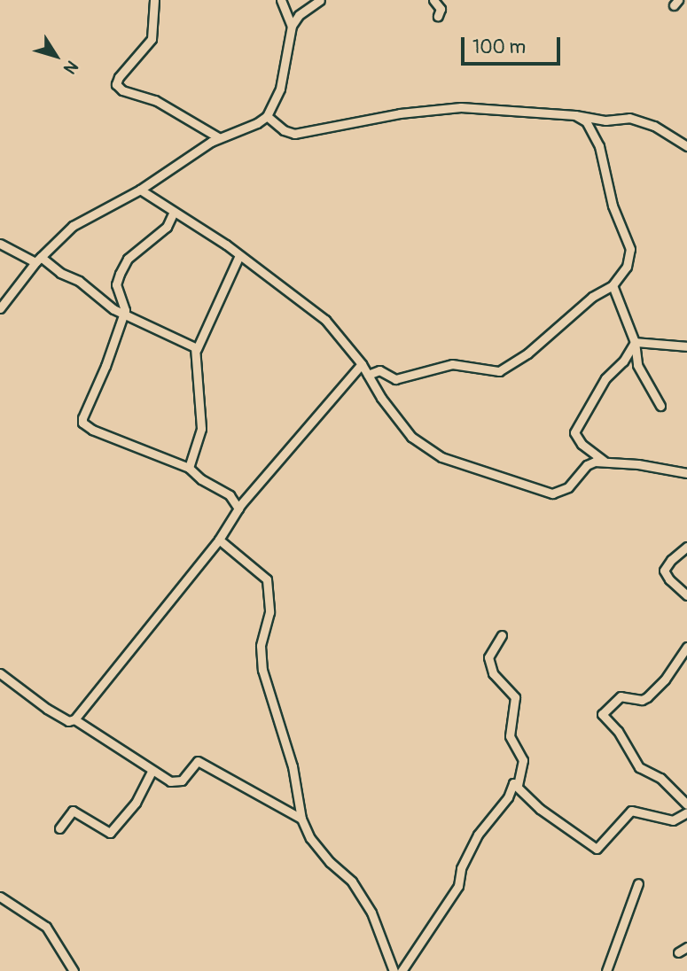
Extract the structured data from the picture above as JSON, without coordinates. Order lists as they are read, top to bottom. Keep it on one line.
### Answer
{"scale_bar":"100 m","north":"bottom right"}
